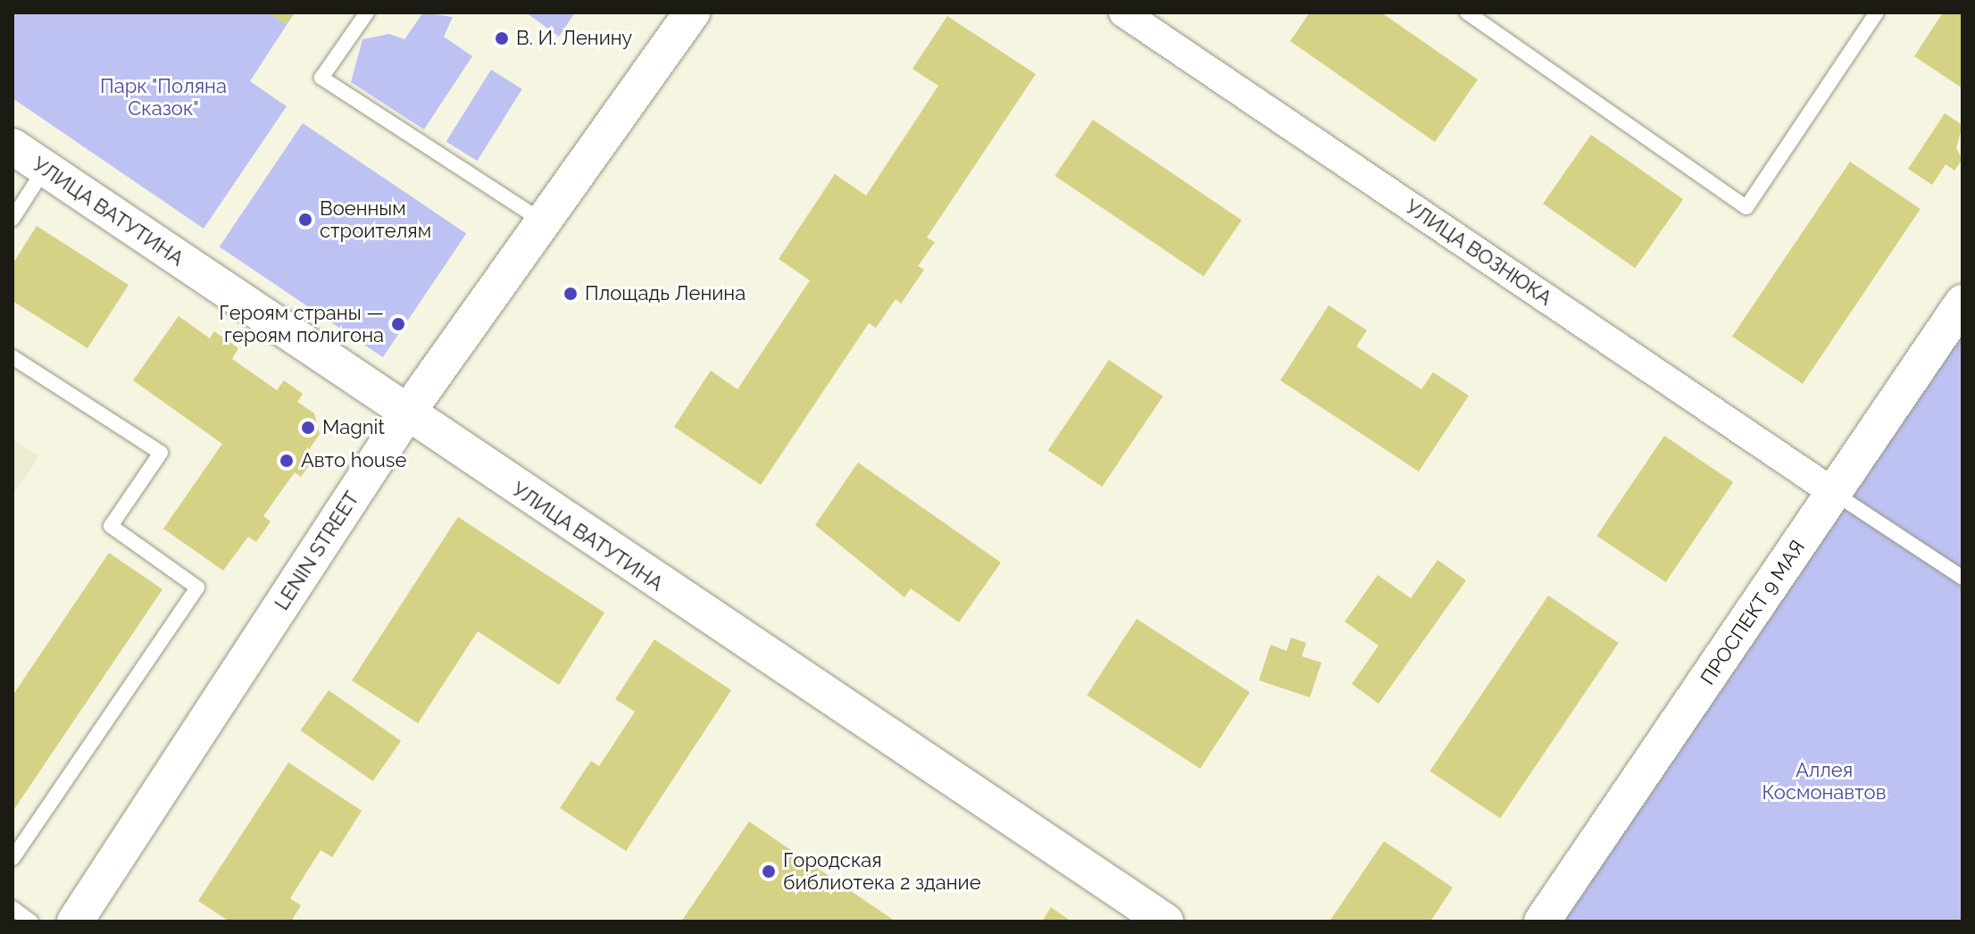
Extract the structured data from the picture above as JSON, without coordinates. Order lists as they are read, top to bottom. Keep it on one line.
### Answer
{"streets":{"street":["УЛИЦА ВАТУТИНА","УЛИЦА ВОЗНЮКА","LENIN STREET","ПРОСПЕКТ 9 МАЯ"]},"crossings":[["УЛИЦА ВАТУТИНА","LENIN STREET"],["УЛИЦА ВОЗНЮКА","ПРОСПЕКТ 9 МАЯ"]],"parks":["Парк \"Поляна Сказок\"","Аллея Космонавтов"],"places":["В. И. Ленину","Военным строителям","Площадь Ленина","Героям страны — героям полигона","Magnit","Авто house","Городская библиотека 2 здание"]}
